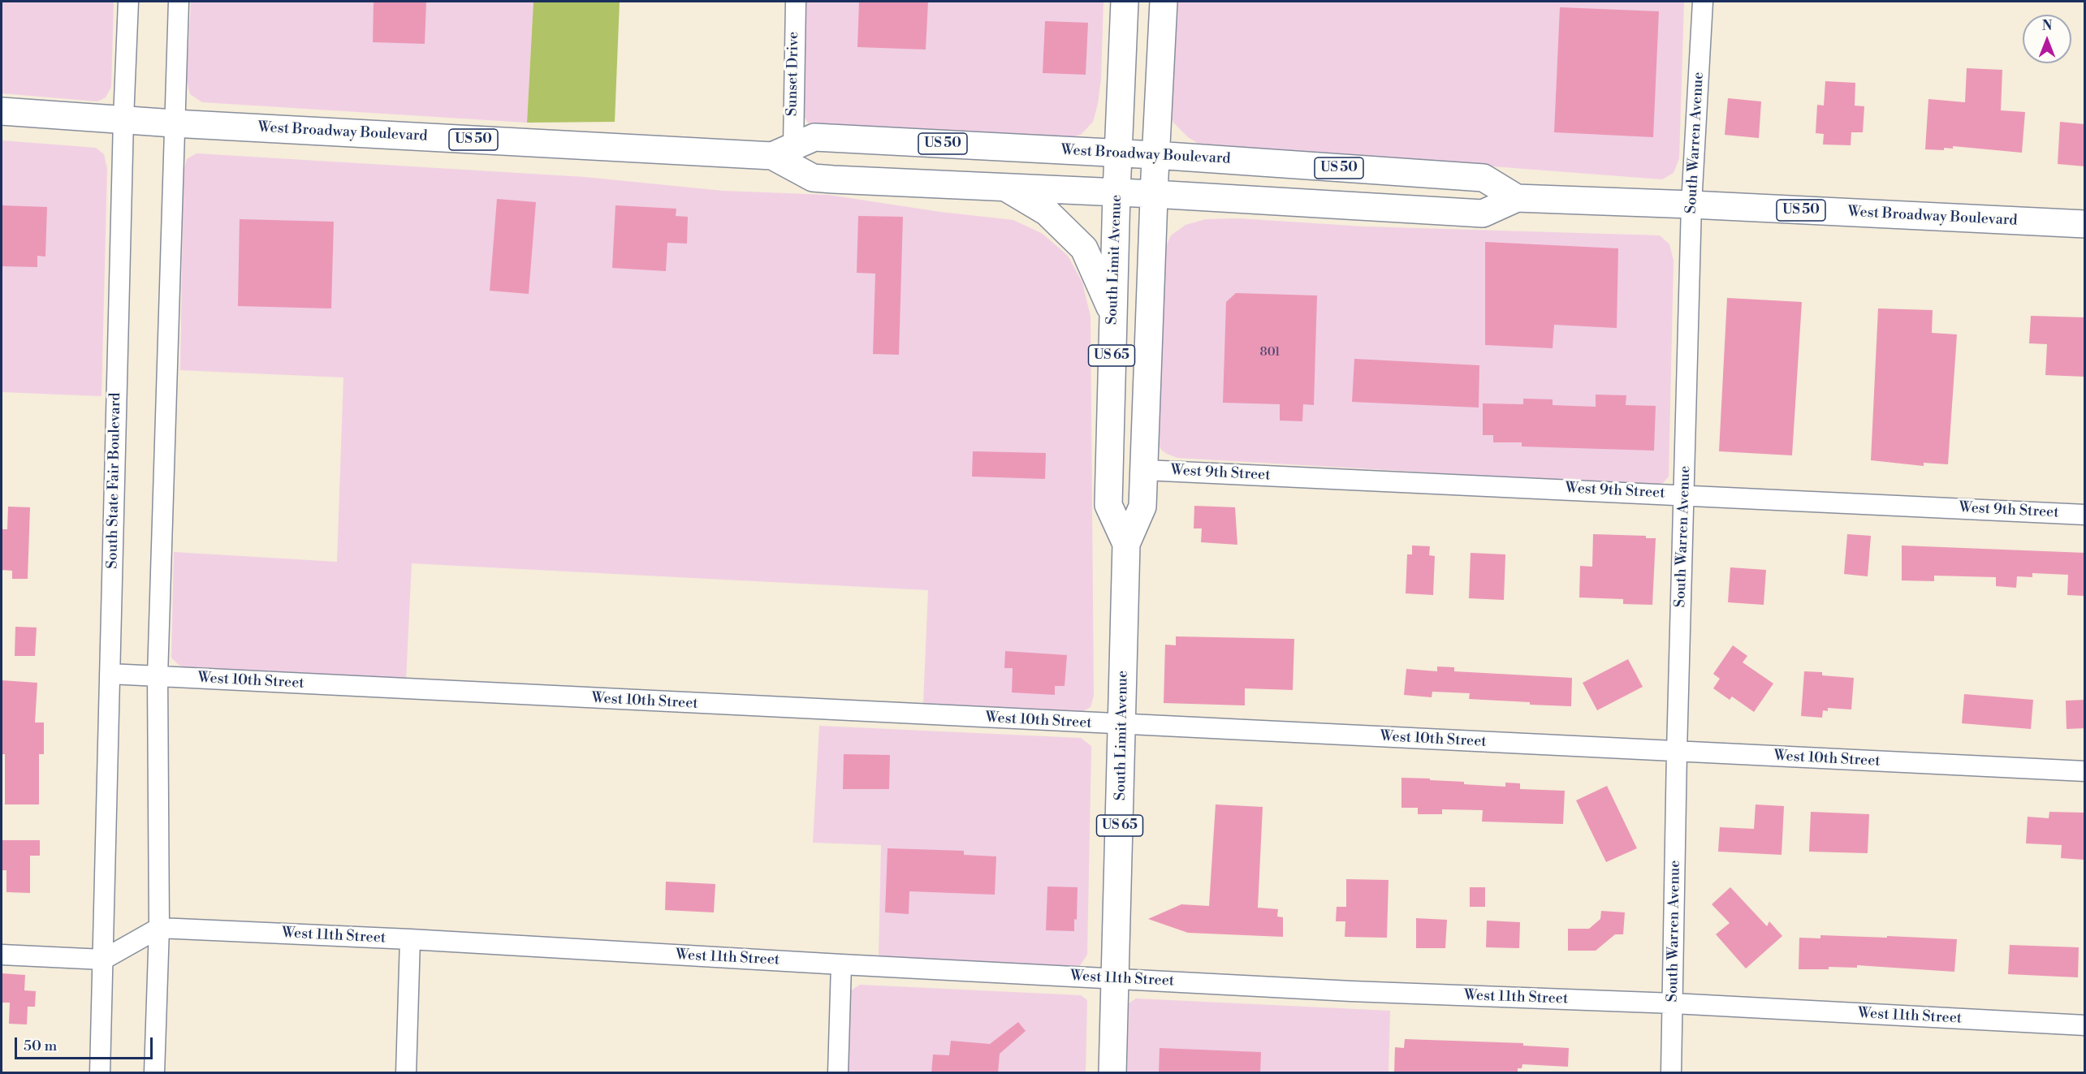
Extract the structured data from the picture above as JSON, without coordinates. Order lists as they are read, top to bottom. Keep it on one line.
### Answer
{"streets":{"highway":["West Broadway Boulevard","US 50","South Limit Avenue","US 65"],"street":["Sunset Drive","South Warren Avenue","West 9th Street","South State Fair Boulevard","West 10th Street","West 11th Street"]},"crossings":[["Sunset Drive","West Broadway Boulevard"],["West Broadway Boulevard","South Warren Avenue"],["West Broadway Boulevard","South Limit Avenue"],["West Broadway Boulevard","South State Fair Boulevard"],["South Warren Avenue","West 9th Street"],["South Warren Avenue","West 10th Street"],["South Warren Avenue","West 11th Street"],["South Limit Avenue","West 9th Street"],["South Limit Avenue","West 10th Street"],["South Limit Avenue","West 11th Street"],["South State Fair Boulevard","West 10th Street"]],"house_numbers":["801"],"scale_bar":"50 m","north":"top"}
